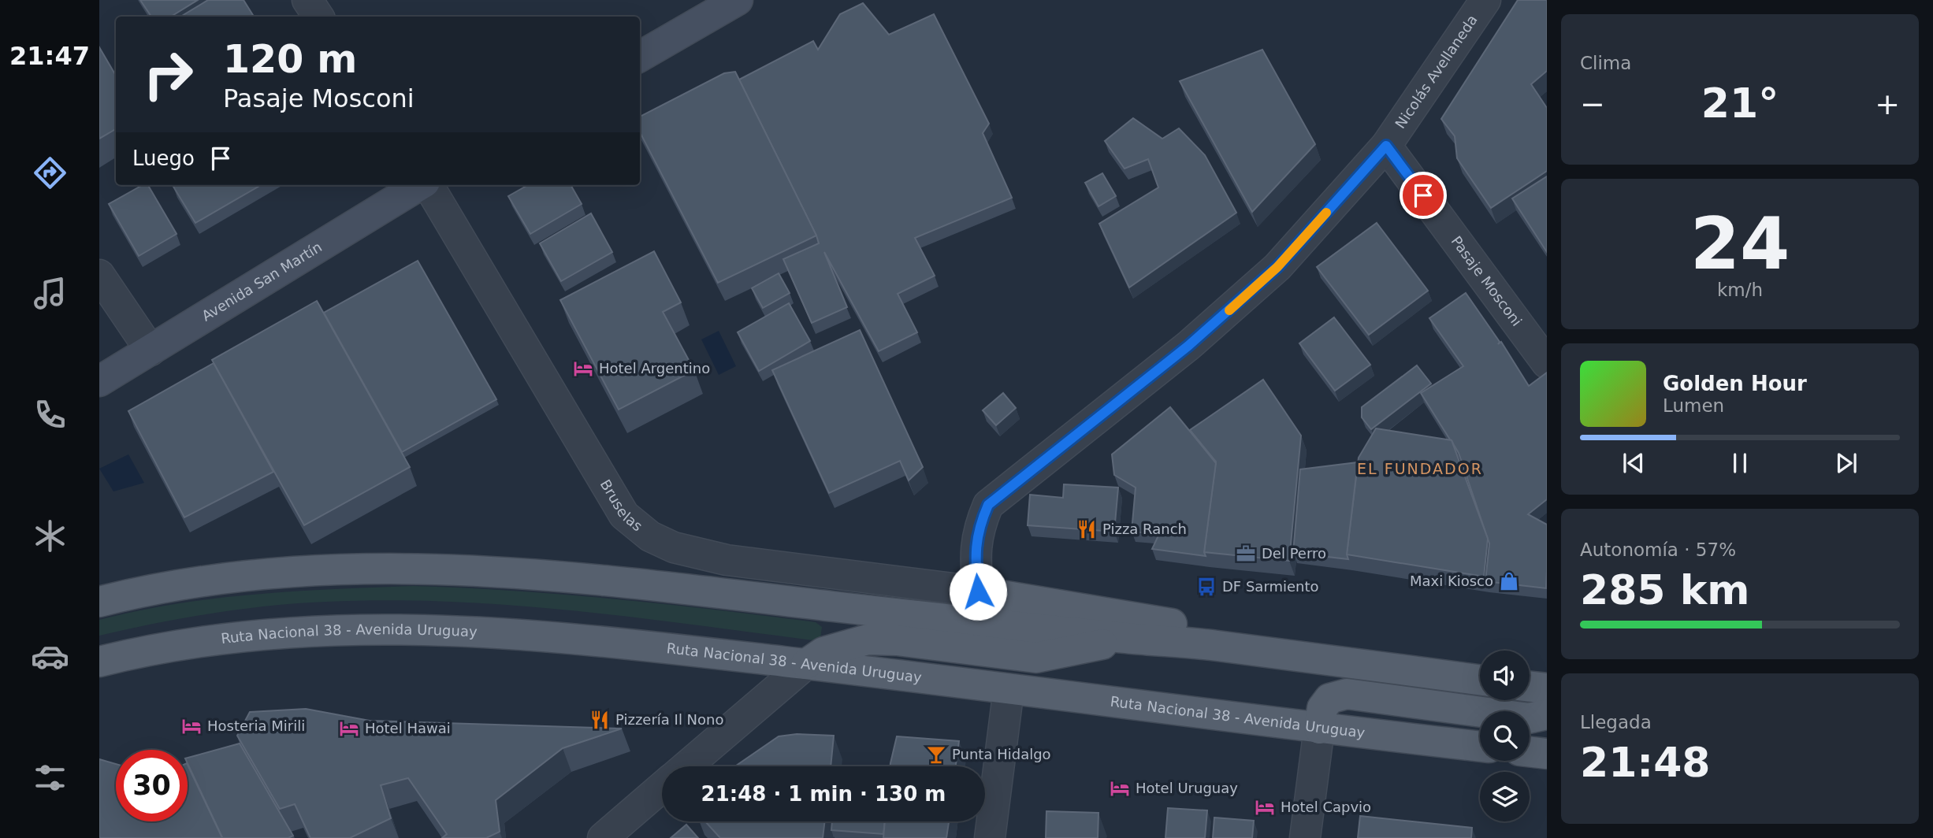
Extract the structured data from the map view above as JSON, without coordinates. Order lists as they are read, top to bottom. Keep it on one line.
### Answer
{"streets":{"main road":["Avenida San Martín","Ruta Nacional 38 - Avenida Uruguay"],"street":["Nicolás Avellaneda","Pasaje Mosconi","Bruselas"]},"crossings":[["Nicolás Avellaneda","Pasaje Mosconi"],["Nicolás Avellaneda","Bruselas"]],"districts":["EL FUNDADOR"],"places":{"hotel":["Hotel Argentino","Hosteria Mirili","Hotel Hawai","Hotel Uruguay","Hotel Capvio"],"restaurant":["Pizza Ranch","Pizzería Il Nono"],"office":["Del Perro"],"shop":["Maxi Kiosco"],"bus stop":["DF Sarmiento"],"bar":["Punta Hidalgo"]},"page":{"tabs":"21:47","tile":["Clima",["24","km/h"],["Autonomía · 57%","285 km"],["Llegada","21:48"]],"turn":["120 m","Pasaje Mosconi"],"heat":["−","21°","+"],"then":"Luego","song":["Golden Hour","Lumen"],"limit":"30","trip":"21:48 · 1 min · 130 m"}}
